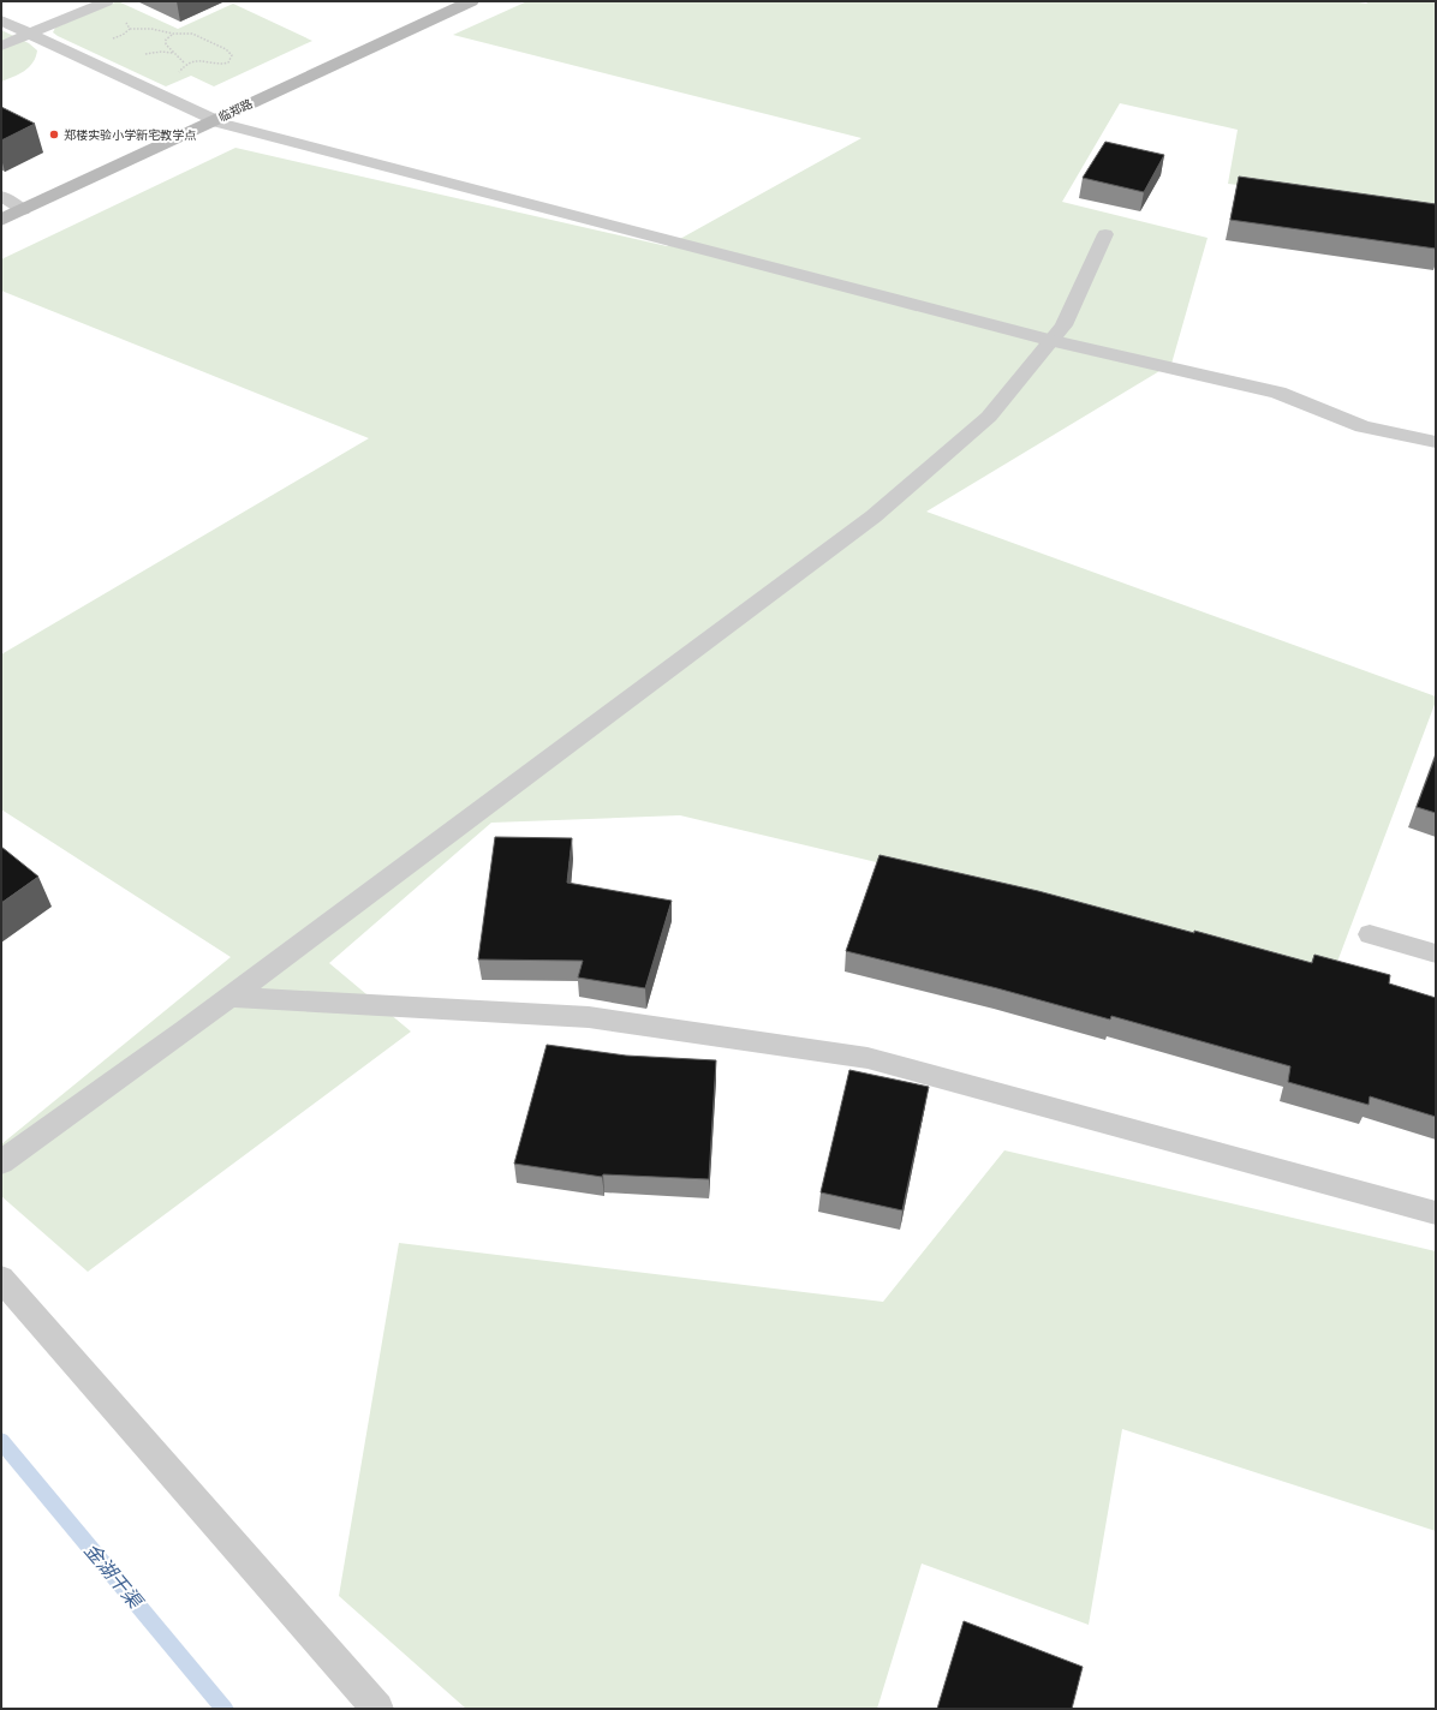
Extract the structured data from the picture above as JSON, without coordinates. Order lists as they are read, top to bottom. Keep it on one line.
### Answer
{"streets":{"main road":["临郑路"]},"water":["金湖干渠"],"places":["郑楼实验小学新宅教学点"]}
